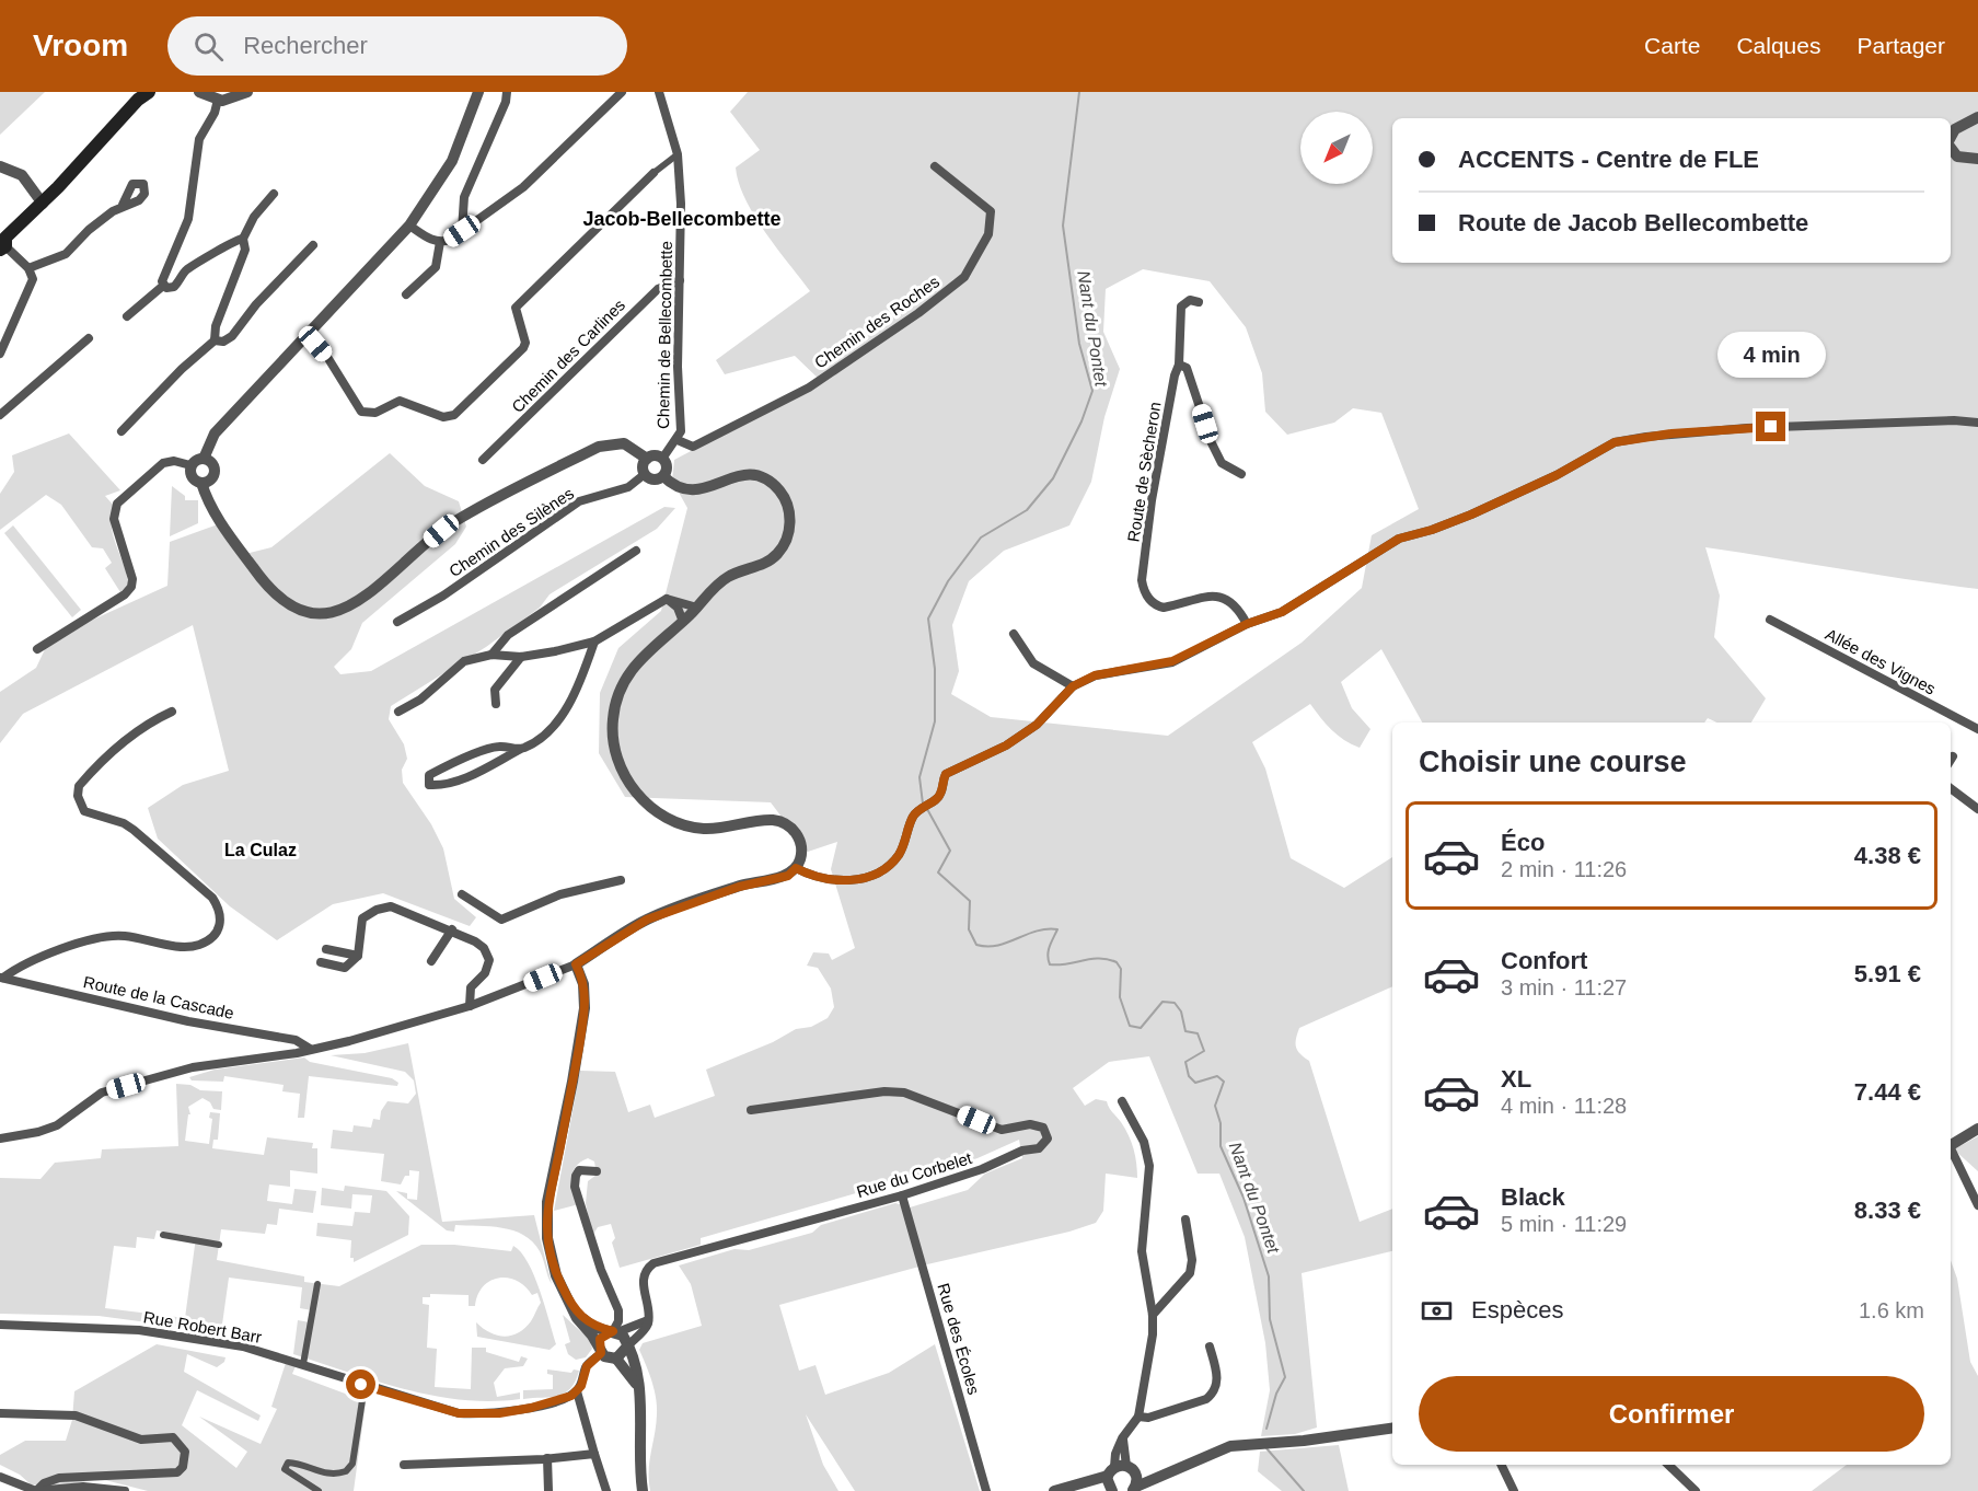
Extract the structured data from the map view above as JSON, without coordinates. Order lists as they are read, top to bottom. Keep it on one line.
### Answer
{"streets":{"street":["Chemin des Roches","Chemin de Bellecombette","Chemin des Carlines","Route de Sècheron","Chemin des Silènes","Allée des Vignes","Route de la Cascade","Rue du Corbelet","Rue Robert Barr","Rue des Écoles"]},"crossings":[["Chemin des Roches","Chemin de Bellecombette"],["Chemin de Bellecombette","Chemin des Carlines"],["Chemin de Bellecombette","Chemin des Silènes"],["Rue du Corbelet","Rue des Écoles"]],"districts":["Jacob-Bellecombette","La Culaz"],"water":["Nant du Pontet"],"north":"bottom left","page":{"header":"Vroom","search":"Rechercher","nav":["Carte","Calques","Partager"],"banner":["ACCENTS - Centre de FLE","Route de Jacob Bellecombette"],"bubble":"4 min","heading":"Choisir une course","list":[{"name":"Éco","note":"2 min · 11:26","value":"4.38 €"},{"name":"Confort","note":"3 min · 11:27","value":"5.91 €"},{"name":"XL","note":"4 min · 11:28","value":"7.44 €"},{"name":"Black","note":"5 min · 11:29","value":"8.33 €"}],"pay":["Espèces","1.6 km"],"buttons":"Confirmer"}}
